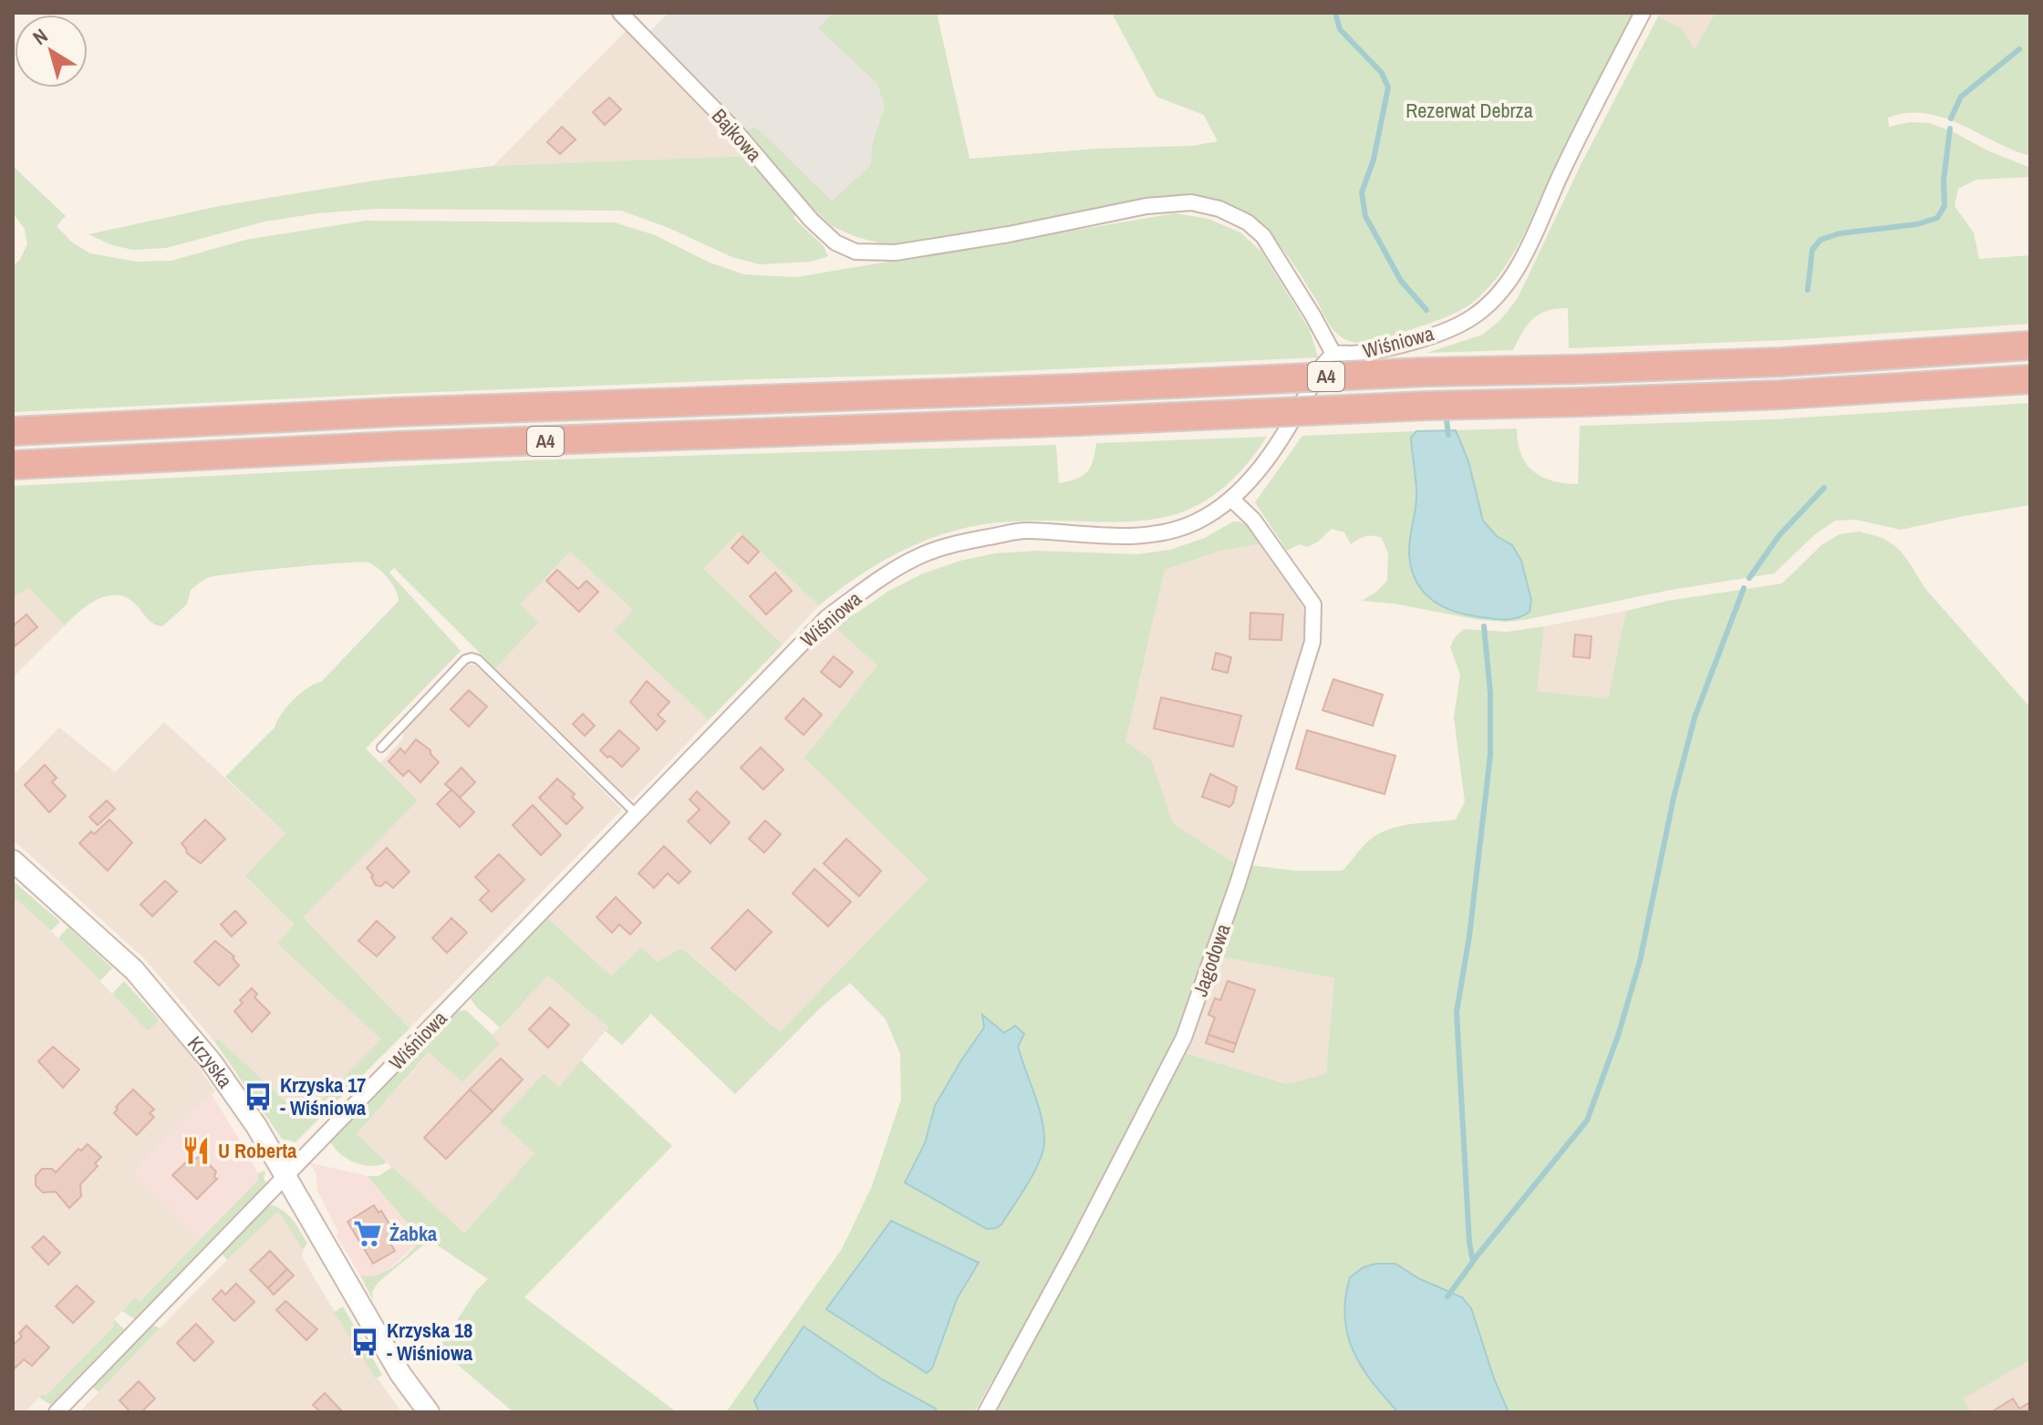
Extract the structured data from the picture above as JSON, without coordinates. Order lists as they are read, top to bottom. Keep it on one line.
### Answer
{"streets":{"highway":["A4"],"street":["Bajkowa","Wiśniowa","Jagodowa","Krzyska"]},"crossings":[["Bajkowa","Wiśniowa"],["Wiśniowa","Jagodowa"],["Wiśniowa","Krzyska"]],"parks":["Rezerwat Debrza"],"places":{"bus stop":["Krzyska 17 - Wiśniowa","Krzyska 18 - Wiśniowa"],"restaurant":["U Roberta"],"supermarket":["Żabka"]},"north":"top left"}
